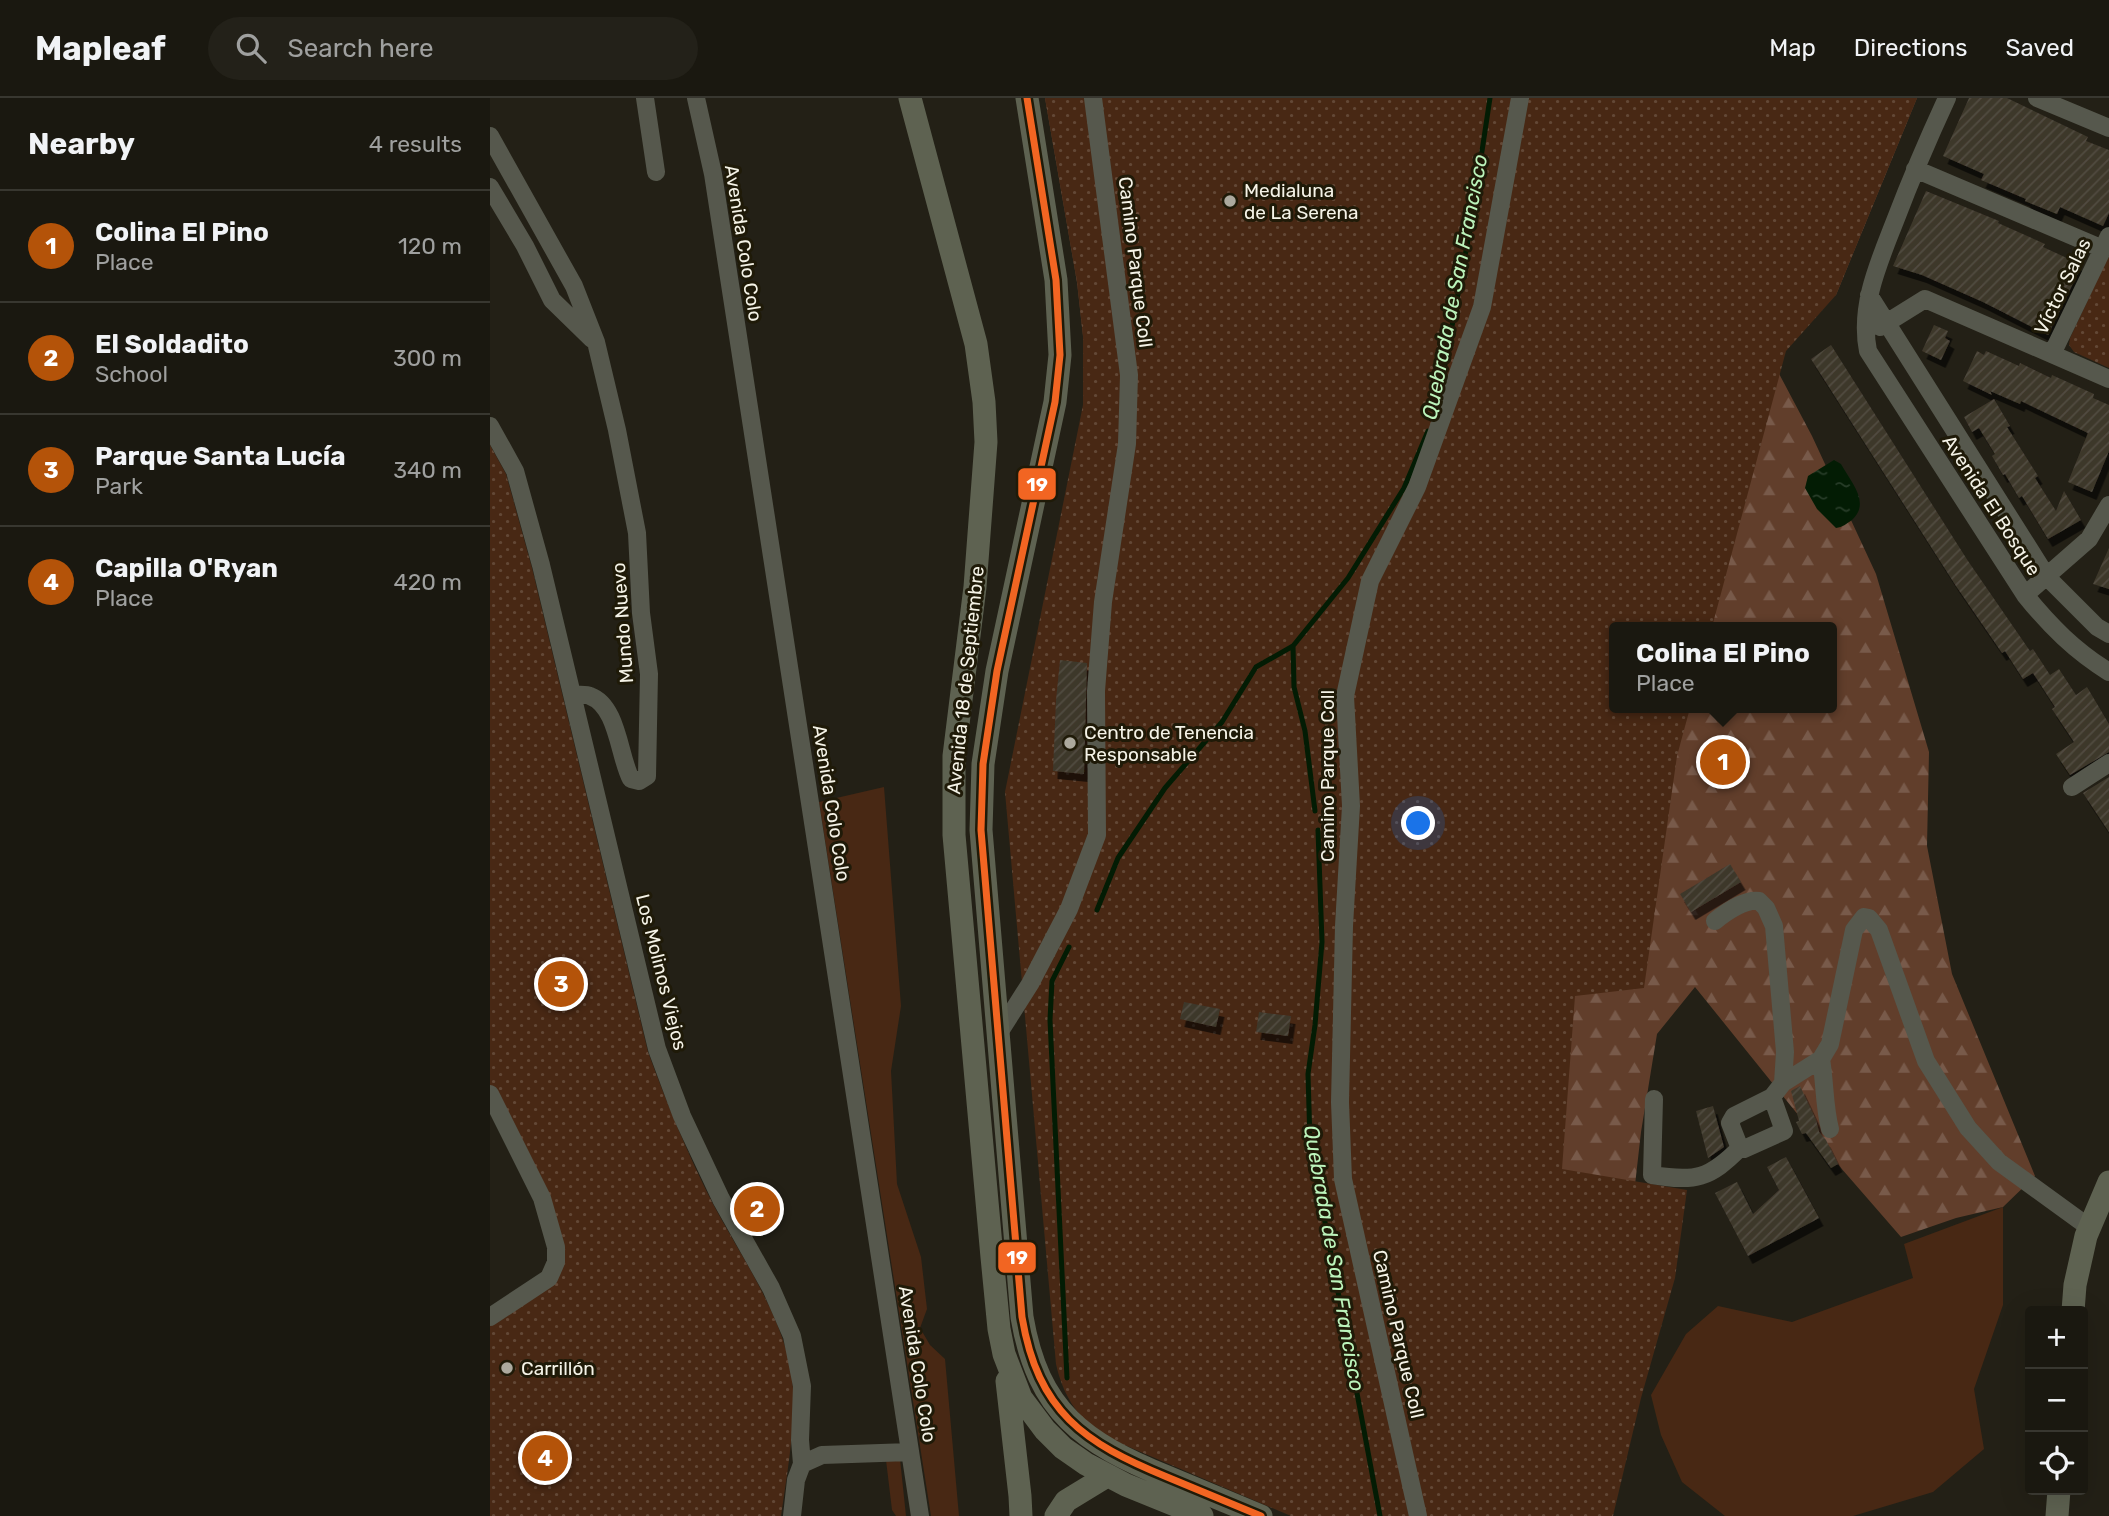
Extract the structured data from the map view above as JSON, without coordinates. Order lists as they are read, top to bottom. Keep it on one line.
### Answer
{"streets":{"main road":["Avenida 18 de Septiembre"],"street":["Avenida Colo Colo","Camino Parque Coll","Víctor Salas","Avenida El Bosque","Mundo Nuevo","Los Molinos Viejos"]},"crossings":[["Camino Parque Coll","Avenida 18 de Septiembre"],["Mundo Nuevo","Los Molinos Viejos"]],"water":["Quebrada de San Francisco"],"places":["Medialuna de La Serena","Centro de Tenencia Responsable","Carrillón"],"lines":["transit line 19"],"page":{"header":"Mapleaf","search":"Search here","nav":["Map","Directions","Saved"],"heading":["Nearby","4 results"],"list":[{"mark":"1","name":"Colina El Pino","note":"Place","value":"120 m"},{"mark":"2","name":"El Soldadito","note":"School","value":"300 m"},{"mark":"3","name":"Parque Santa Lucía","note":"Park","value":"340 m"},{"mark":"4","name":"Capilla O'Ryan","note":"Place","value":"420 m"}],"popup":["Colina El Pino","Place"],"pins":["1","3","2","4"],"map_buttons":["+","−"]}}
